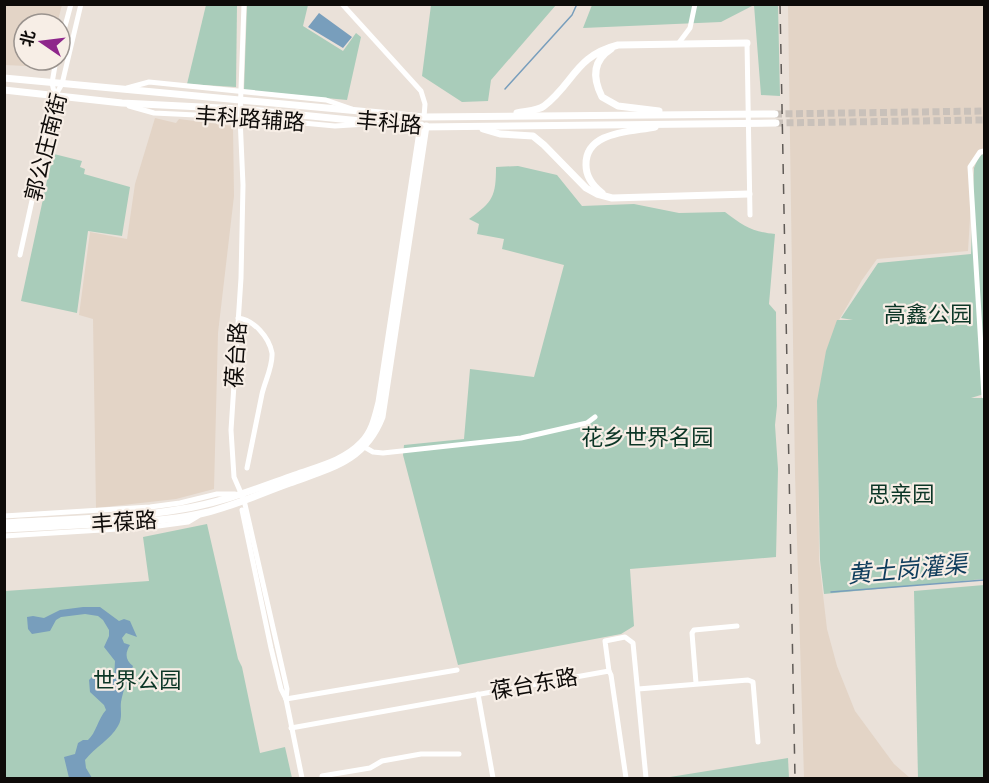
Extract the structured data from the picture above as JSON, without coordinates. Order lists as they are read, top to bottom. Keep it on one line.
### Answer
{"streets":{"main road":["丰科路","丰葆路"],"street":["郭公庄南街","葆台路","葆台东路"]},"crossings":[["丰科路","郭公庄南街"],["丰科路","葆台路"],["葆台路","丰葆路"],["葆台路","葆台东路"]],"water":["黄土岗灌渠"],"parks":["高鑫公园","花乡世界名园","思亲园","世界公园"],"north":"left"}
